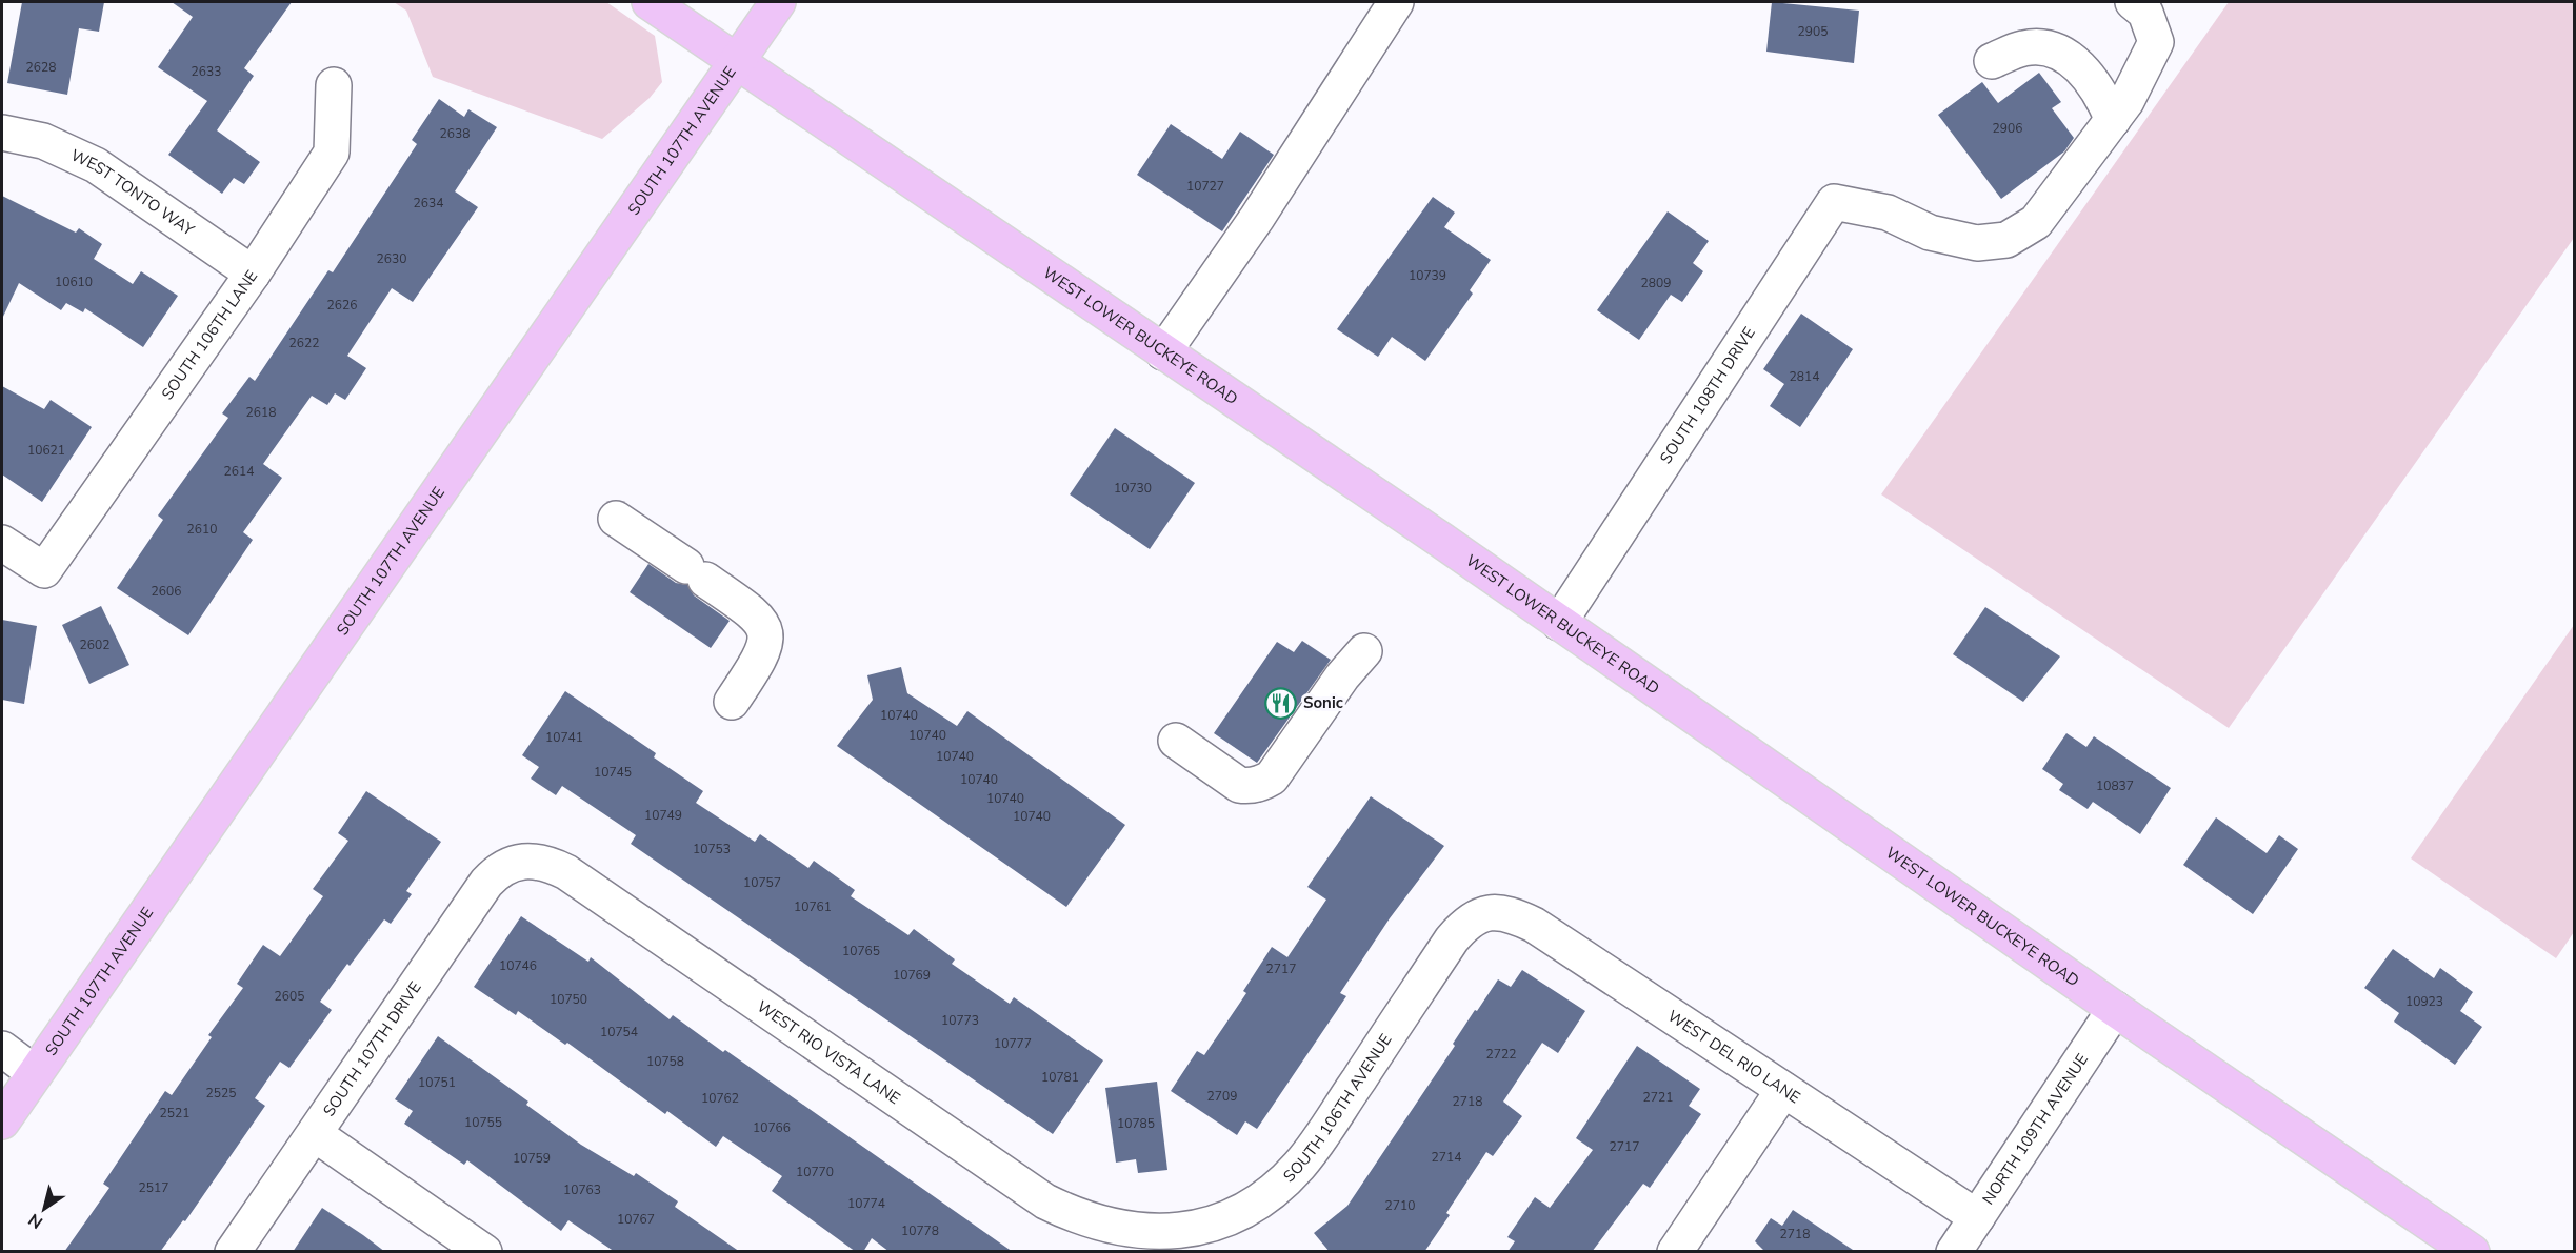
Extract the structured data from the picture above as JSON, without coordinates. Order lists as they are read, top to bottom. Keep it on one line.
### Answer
{"streets":{"main road":["SOUTH 107TH AVENUE","WEST LOWER BUCKEYE ROAD"],"street":["WEST TONTO WAY","SOUTH 106TH LANE","SOUTH 108TH DRIVE","SOUTH 107TH DRIVE","WEST RIO VISTA LANE","WEST DEL RIO LANE","SOUTH 106TH AVENUE","NORTH 109TH AVENUE"]},"crossings":[["SOUTH 107TH AVENUE","WEST LOWER BUCKEYE ROAD"],["WEST TONTO WAY","SOUTH 106TH LANE"],["WEST LOWER BUCKEYE ROAD","SOUTH 108TH DRIVE"],["WEST LOWER BUCKEYE ROAD","NORTH 109TH AVENUE"],["SOUTH 107TH DRIVE","WEST RIO VISTA LANE"],["WEST RIO VISTA LANE","SOUTH 106TH AVENUE"],["WEST DEL RIO LANE","SOUTH 106TH AVENUE"],["WEST DEL RIO LANE","NORTH 109TH AVENUE"]],"places":{"restaurant":["Sonic"]},"house_numbers":["2905","2628","2633","2906","2638","10727","2634","2630","10739","10610","2809","2626","2622","2814","2618","10621","2614","10730","2610","2606","2602","10740","10740","10741","10740","10745","10740","10837","10740","10749","10740","10753","10757","10761","10765","10746","2717","10769","2605","10750","10923","10773","10754","10777","2722","10758","10781","10751","2525","2709","2721","10762","2718","2521","10755","10785","10766","2717","2714","10759","10770","2517","10763","10774","2710","10767","10778","2718"],"north":"bottom left"}
